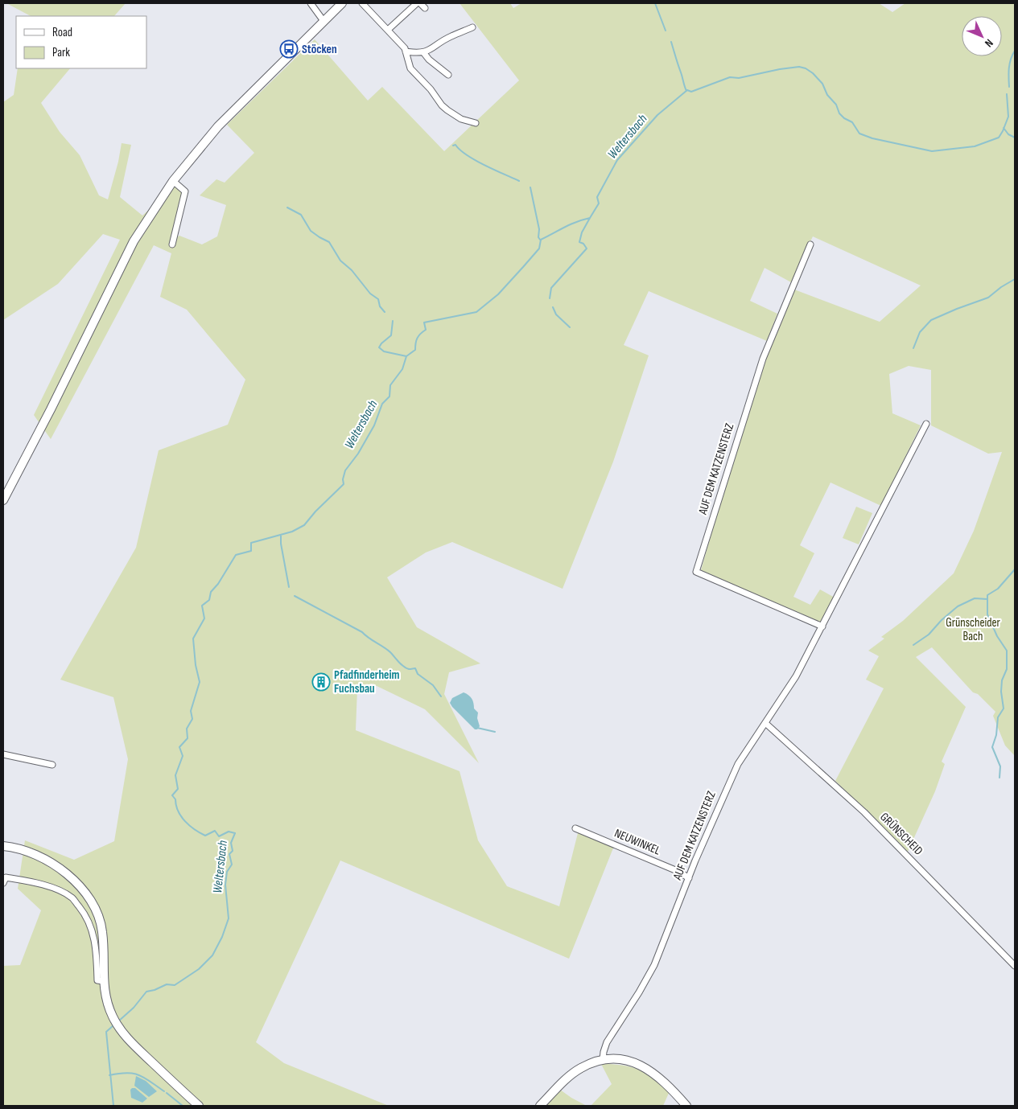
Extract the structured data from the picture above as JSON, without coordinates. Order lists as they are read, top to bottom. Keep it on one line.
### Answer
{"streets":{"street":["AUF DEM KATZENSTERZ","GRÜNSCHEID","NEUWINKEL"]},"crossings":[["AUF DEM KATZENSTERZ","GRÜNSCHEID"],["AUF DEM KATZENSTERZ","NEUWINKEL"]],"water":["Weltersbach"],"parks":["Grünscheider Bach"],"places":{"bus stop":["Stöcken"],"building":["Pfadfinderheim Fuchsbau"]},"legend":["Road","Park"],"north":"bottom right"}
